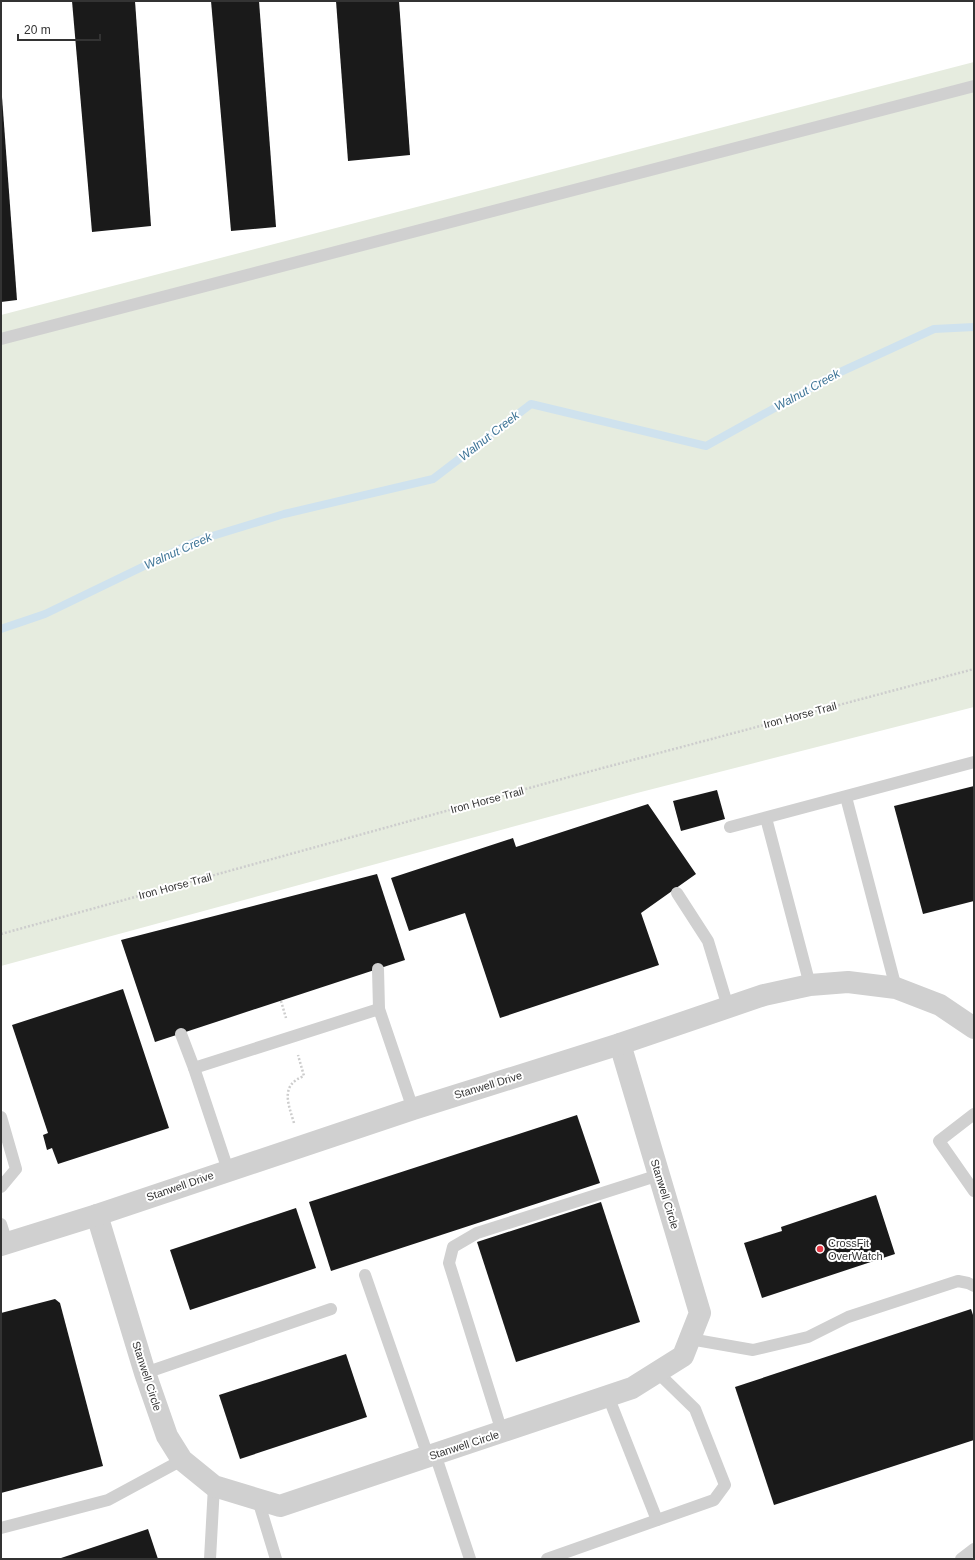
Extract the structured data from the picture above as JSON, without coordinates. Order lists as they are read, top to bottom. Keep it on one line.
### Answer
{"streets":{"street":["Stanwell Drive","Stanwell Circle"],"path":["Iron Horse Trail"]},"crossings":[["Stanwell Drive","Stanwell Circle"]],"water":["Walnut Creek"],"places":["CrossFit OverWatch"],"scale_bar":"20 m"}
